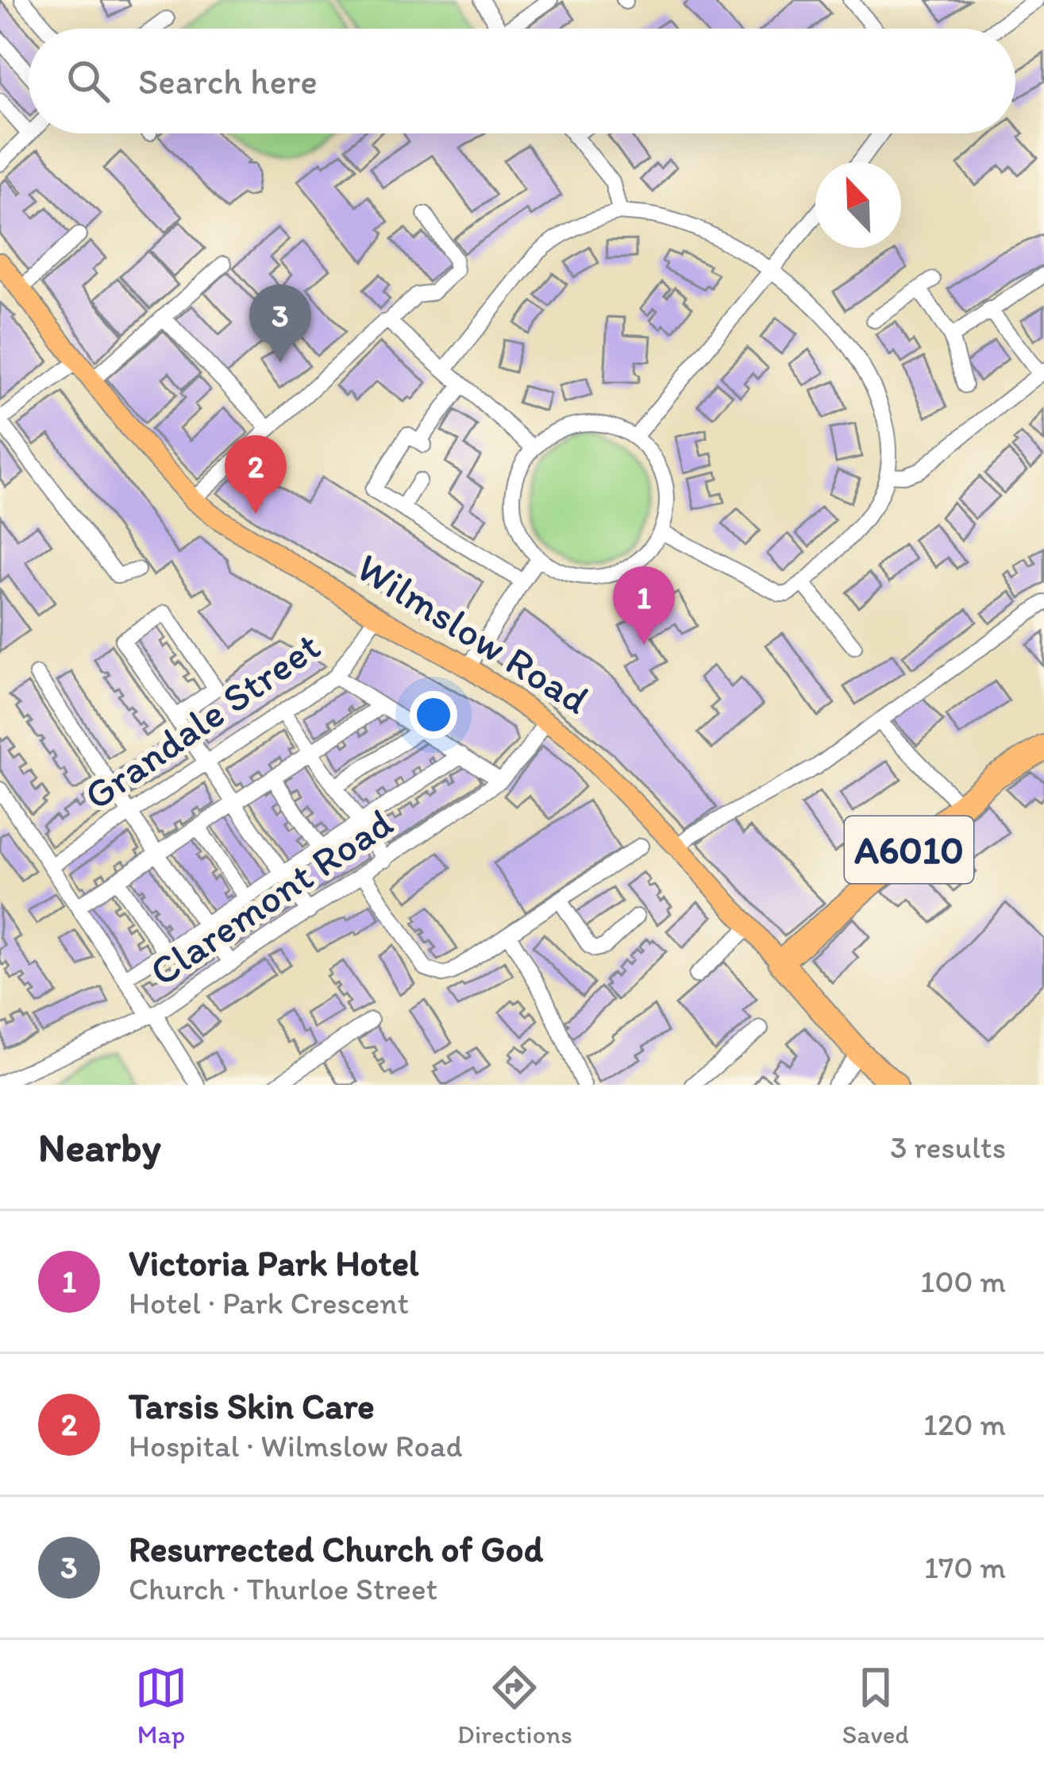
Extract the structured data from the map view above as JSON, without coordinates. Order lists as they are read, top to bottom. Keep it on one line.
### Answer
{"streets":{"highway":["Wilmslow Road","A6010"],"street":["Grandale Street","Claremont Road"]},"crossings":[["Wilmslow Road","Grandale Street"],["Wilmslow Road","A6010"],["Wilmslow Road","Claremont Road"]],"north":"top left","page":{"search":"Search here","pins":["3","2","1"],"heading":["Nearby","3 results"],"list":[{"mark":"1","name":"Victoria Park Hotel","note":"Hotel · Park Crescent","value":"100 m"},{"mark":"2","name":"Tarsis Skin Care","note":"Hospital · Wilmslow Road","value":"120 m"},{"mark":"3","name":"Resurrected Church of God","note":"Church · Thurloe Street","value":"170 m"}],"nav":["Map","Directions","Saved"]}}
